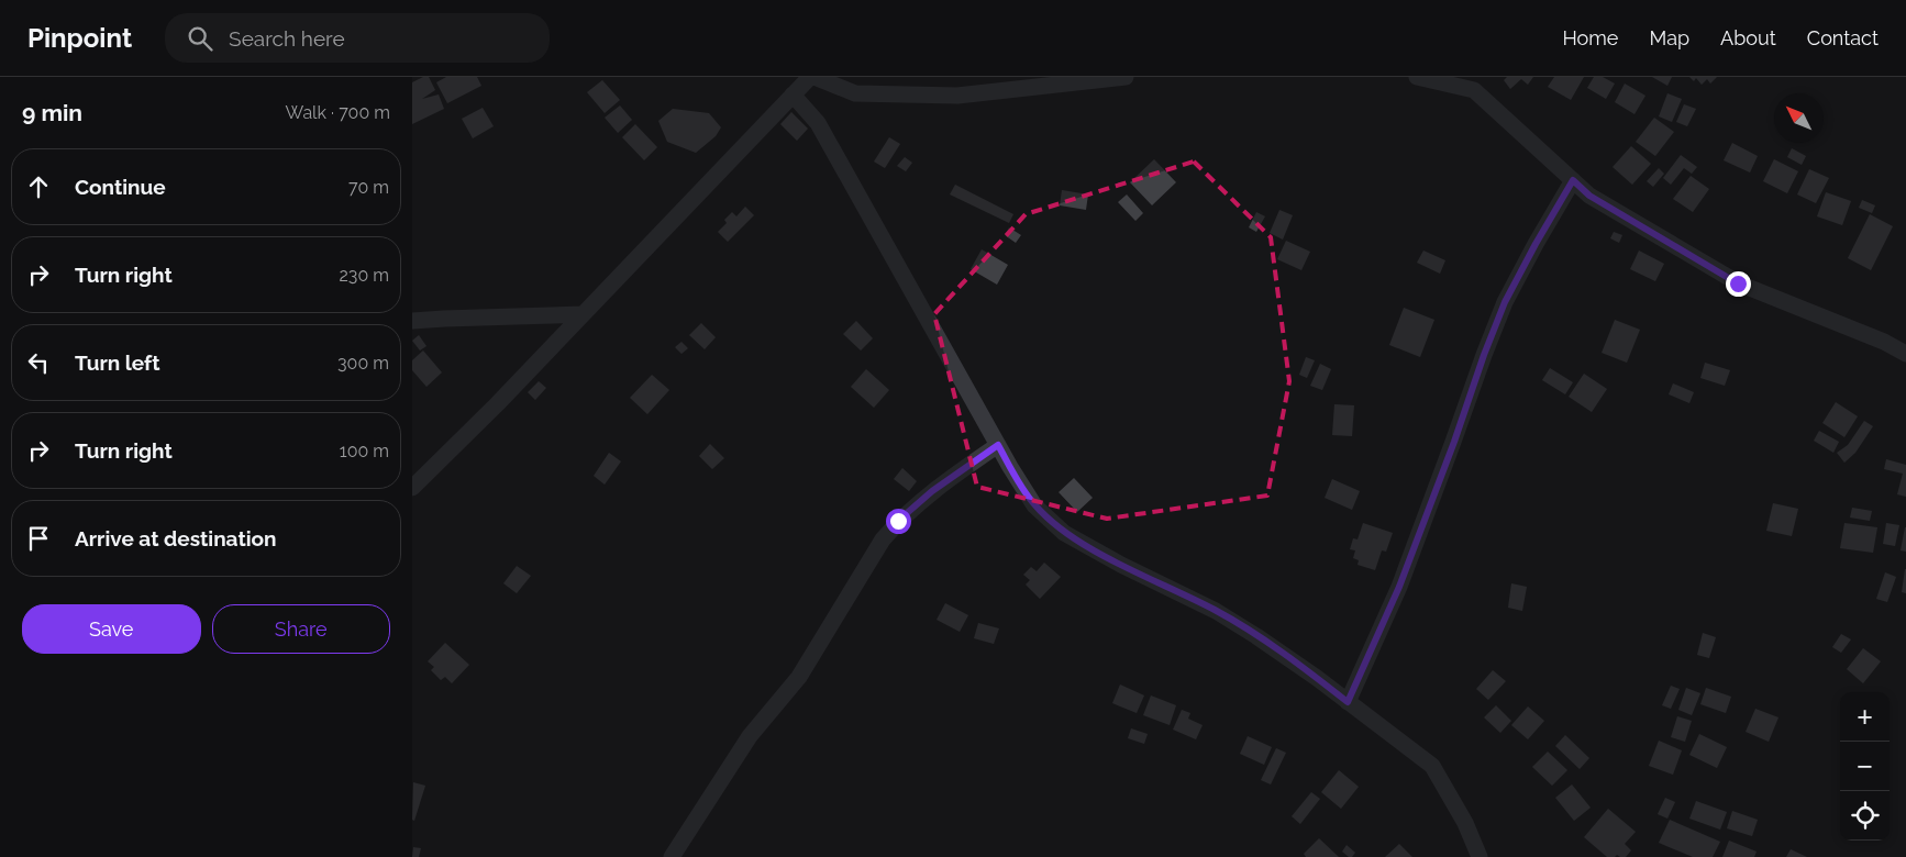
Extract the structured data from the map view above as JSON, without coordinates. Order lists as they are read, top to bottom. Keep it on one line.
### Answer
{"north":"top left","page":{"header":"Pinpoint","search":"Search here","nav":["Home","Map","About","Contact"],"heading":["9 min","Walk · 700 m"],"list":[["Continue","70 m"],["Turn right","230 m"],["Turn left","300 m"],["Turn right","100 m"],"Arrive at destination"],"buttons":["Save","Share"],"map_buttons":["+","−"]}}
